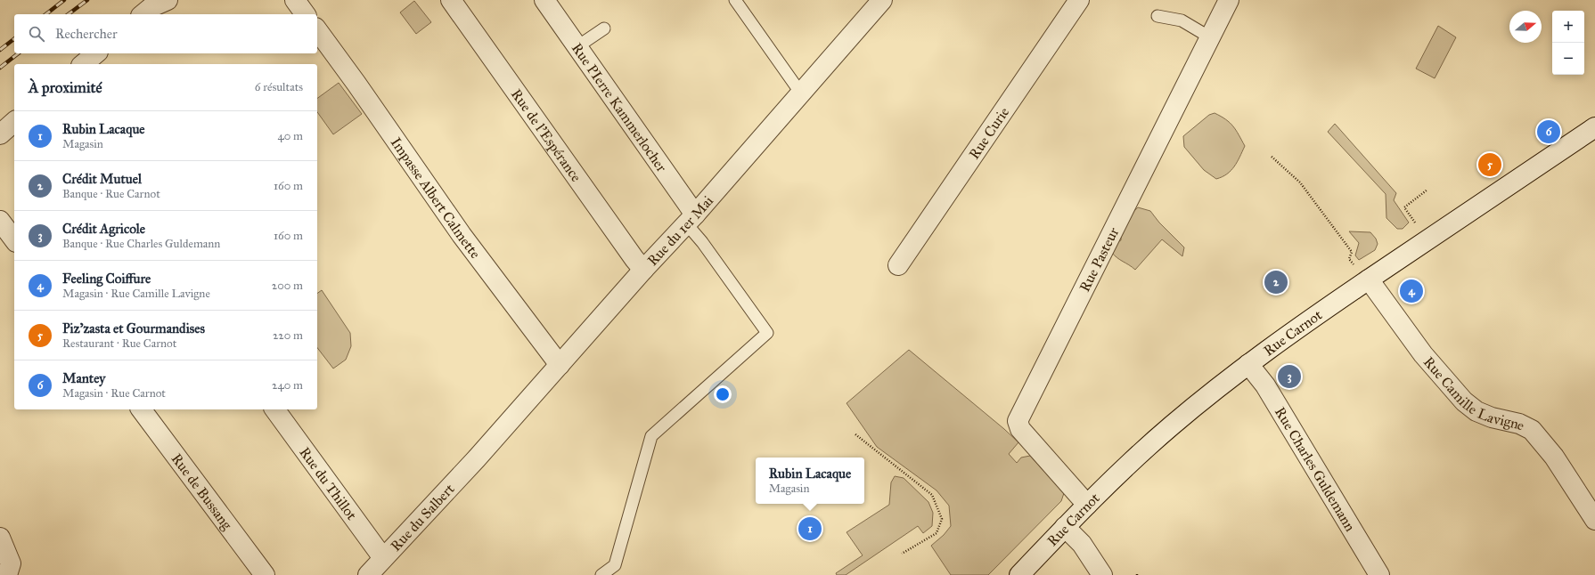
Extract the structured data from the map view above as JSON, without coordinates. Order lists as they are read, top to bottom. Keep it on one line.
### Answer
{"streets":{"street":["Rue PIerre Kammerlocher","Rue Curie","Rue de l'Espérance","Impasse Albert Calmette","Rue du 1er Mai","Rue Pasteur","Rue Carnot","Rue Camille Lavigne","Rue Charles Guldemann","Rue du Thillot","Rue de Bussang","Rue du Salbert"]},"crossings":[["Rue PIerre Kammerlocher","Rue du 1er Mai"],["Rue de l'Espérance","Rue du 1er Mai"],["Impasse Albert Calmette","Rue du 1er Mai"],["Rue du 1er Mai","Rue du Salbert"],["Rue Pasteur","Rue Carnot"],["Rue Carnot","Rue Camille Lavigne"],["Rue Carnot","Rue Charles Guldemann"],["Rue du Thillot","Rue du Salbert"]],"north":"right","page":{"map_buttons":["+","−"],"search":"Rechercher","heading":["À proximité","6 résultats"],"list":[{"mark":"1","name":"Rubin Lacaque","note":"Magasin","value":"40 m"},{"mark":"2","name":"Crédit Mutuel","note":"Banque · Rue Carnot","value":"160 m"},{"mark":"3","name":"Crédit Agricole","note":"Banque · Rue Charles Guldemann","value":"160 m"},{"mark":"4","name":"Feeling Coiffure","note":"Magasin · Rue Camille Lavigne","value":"200 m"},{"mark":"5","name":"Piz'zasta et Gourmandises","note":"Restaurant · Rue Carnot","value":"220 m"},{"mark":"6","name":"Mantey","note":"Magasin · Rue Carnot","value":"240 m"}],"pins":["6","5","2","4","3","1"],"popup":["Rubin Lacaque","Magasin"]}}
